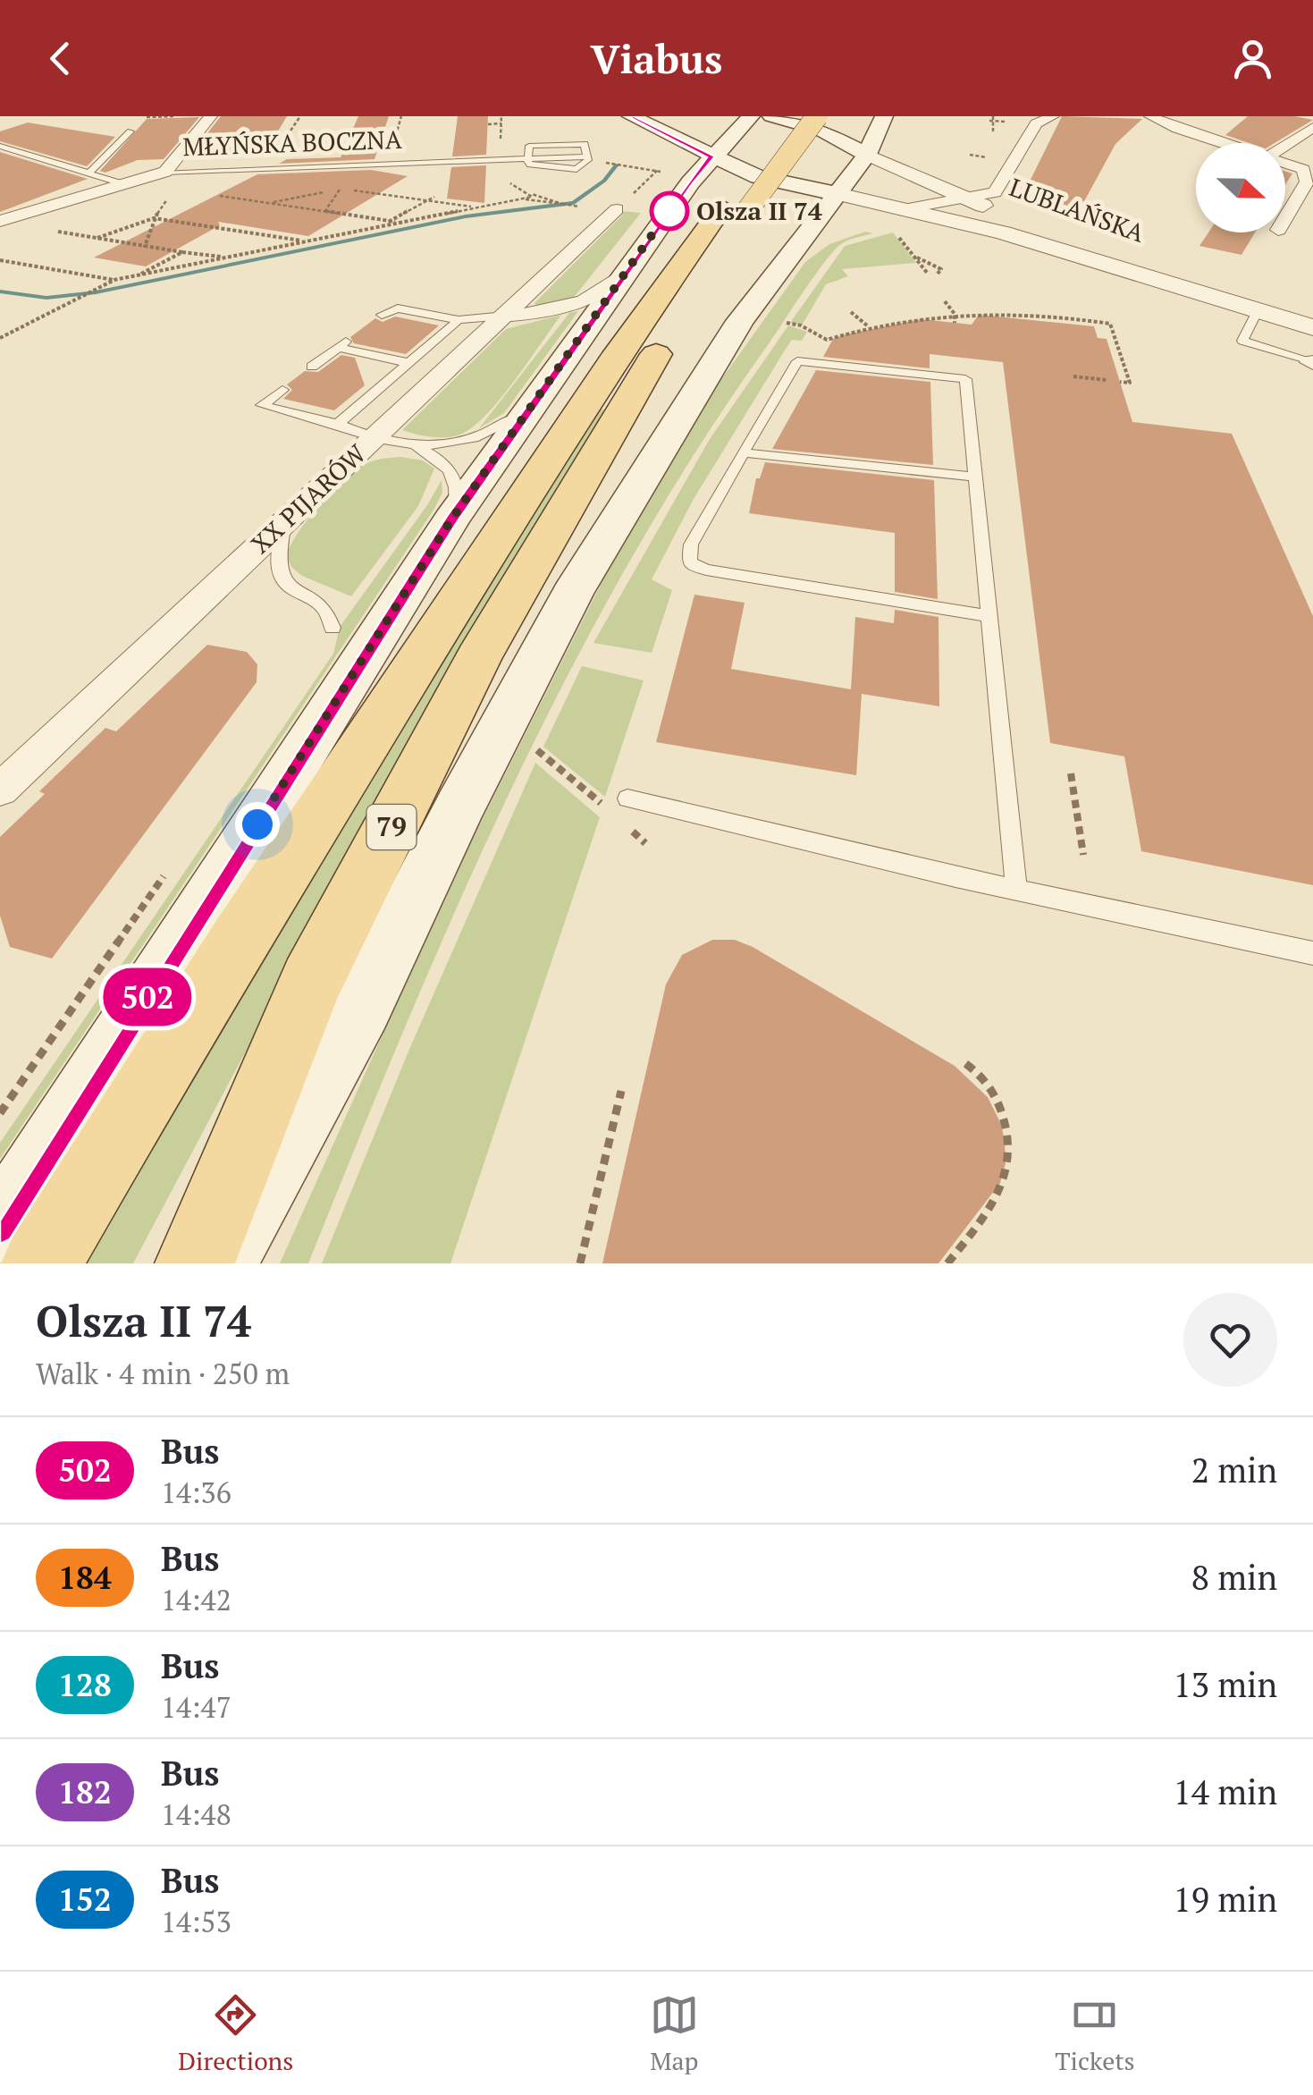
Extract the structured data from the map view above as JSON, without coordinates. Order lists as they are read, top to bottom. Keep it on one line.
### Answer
{"streets":{"main road":["79"],"street":["MŁYŃSKA BOCZNA","LUBLAŃSKA","XX PIJARÓW"]},"places":["Olsza II 74"],"lines":["bus line 502"],"north":"right","page":{"header":"Viabus","on_map":"502","heading":["Olsza II 74","Walk · 4 min · 250 m"],"list":[{"mark":"502","name":"Bus","note":"14:36","value":"2 min"},{"mark":"184","name":"Bus","note":"14:42","value":"8 min"},{"mark":"128","name":"Bus","note":"14:47","value":"13 min"},{"mark":"182","name":"Bus","note":"14:48","value":"14 min"},{"mark":"152","name":"Bus","note":"14:53","value":"19 min"}],"tabs":["Directions","Map","Tickets"]}}
